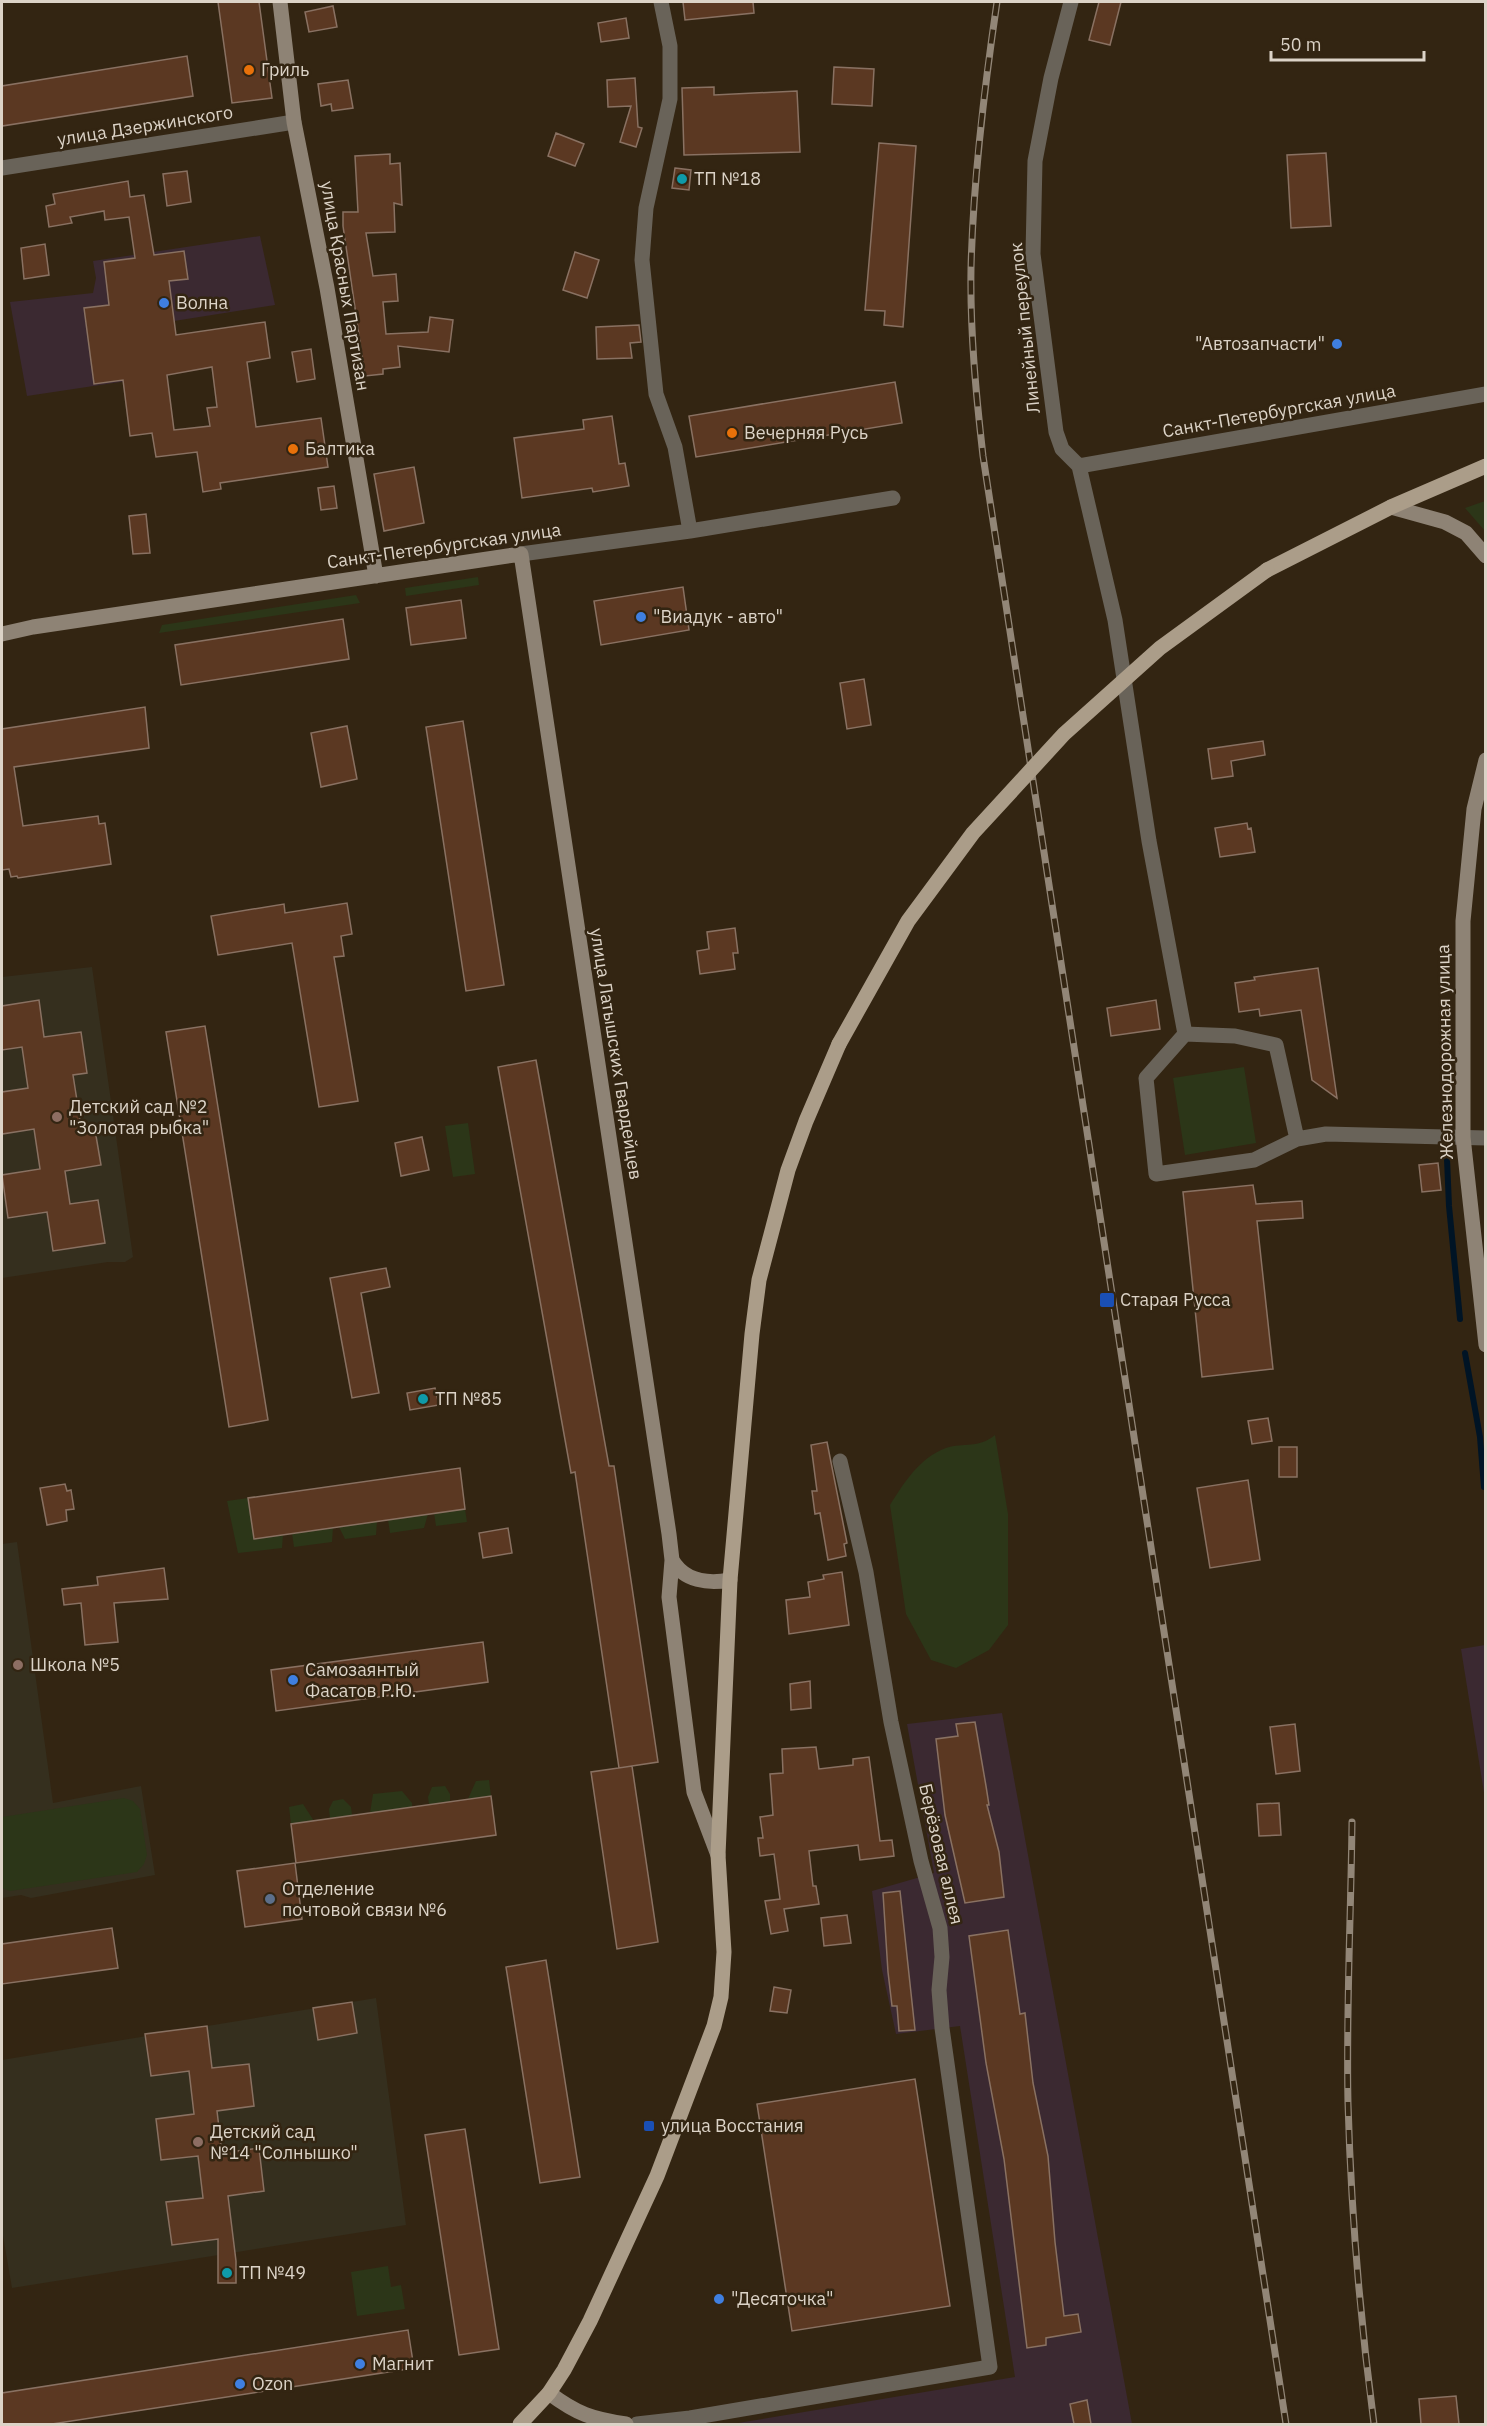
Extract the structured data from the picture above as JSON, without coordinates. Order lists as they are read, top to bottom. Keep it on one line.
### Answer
{"streets":{"main road":["улица Красных Партизан","Санкт-Петербургская улица","Железнодорожная улица","улица Латышских Гвардейцев"],"street":["улица Дзержинского","Линейный переулок","Берёзовая аллея"]},"crossings":[["улица Дзержинского","улица Красных Партизан"],["улица Красных Партизан","Санкт-Петербургская улица"],["Линейный переулок","Санкт-Петербургская улица"],["Санкт-Петербургская улица","улица Латышских Гвардейцев"]],"places":{"other":["Гриль","ТП №18","Волна","\"Автозапчасти\"","Вечерняя Русь","Балтика","\"Виадук - авто\"","Детский сад №2 \"Золотая рыбка\"","ТП №85","Школа №5","Самозаянтый Фасатов Р.Ю.","Отделение почтовой связи №6","Детский сад №14 \"Солнышко\"","ТП №49","\"Десяточка\"","Магнит","Ozon"],"transit":["Старая Русса","улица Восстания"]},"scale_bar":"50 m"}
